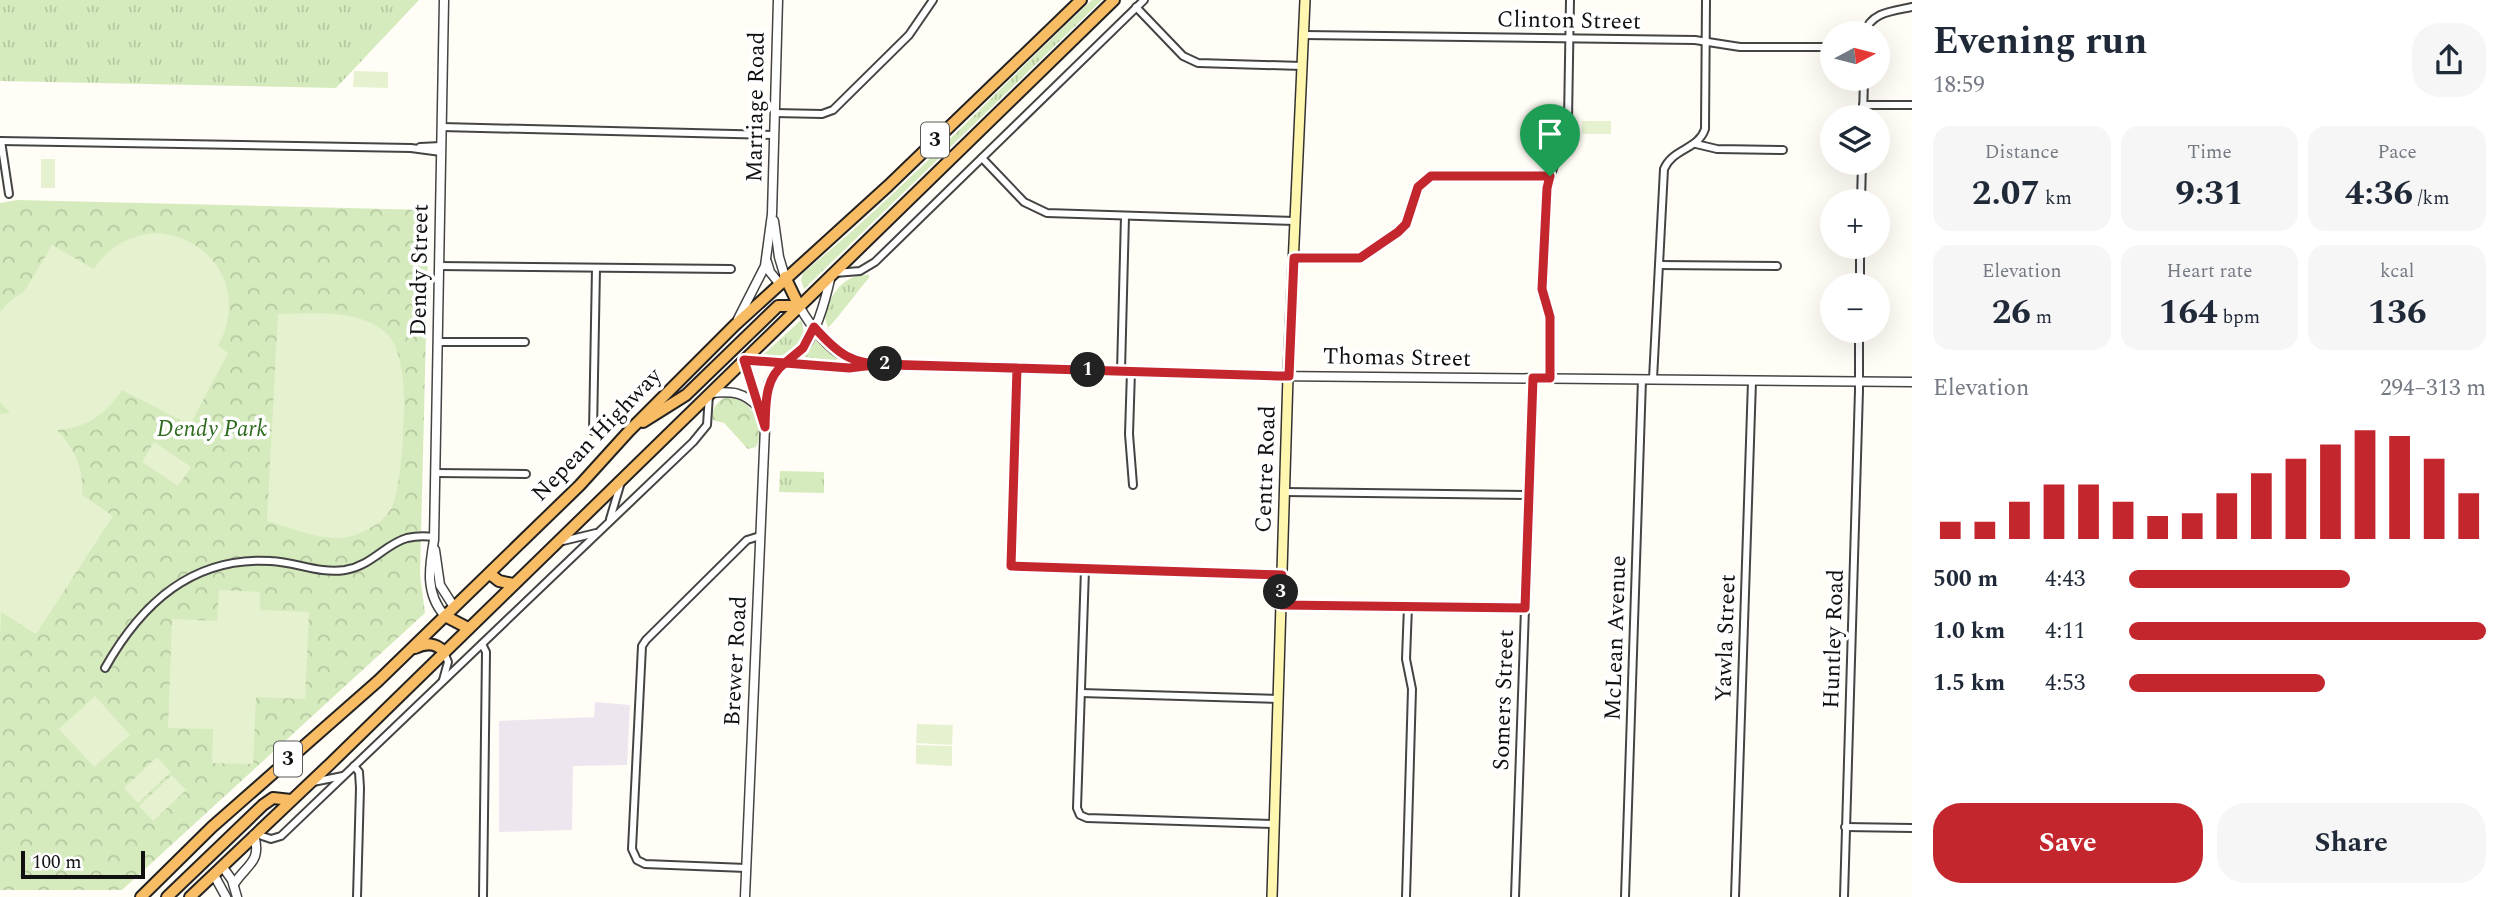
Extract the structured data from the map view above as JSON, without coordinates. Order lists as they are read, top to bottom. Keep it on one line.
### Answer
{"streets":{"highway":["3","Nepean Highway"],"main road":["Centre Road"],"street":["Clinton Street","Marriage Road","Dendy Street","Thomas Street","McLean Avenue","Yawla Street","Huntley Road","Brewer Road","Somers Street"]},"crossings":[["Clinton Street","Centre Road"],["Marriage Road","Nepean Highway"],["Dendy Street","Nepean Highway"],["Thomas Street","Nepean Highway"],["Thomas Street","Centre Road"],["Thomas Street","McLean Avenue"],["Thomas Street","Yawla Street"],["Thomas Street","Huntley Road"],["Thomas Street","Brewer Road"],["Thomas Street","Somers Street"],["Nepean Highway","Brewer Road"]],"parks":["Dendy Park"],"scale_bar":"100 m","north":"right","page":{"heading":["Evening run","18:59"],"map_buttons":["+","−"],"stats":[["Distance","2.07 km"],["Time","9:31"],["Pace","4:36 /km"],["Elevation","26 m"],["Heart rate","164 bpm"],["kcal","136"]],"pins":["2","1","3"],"chart":["Elevation","294–313 m"],"list":[{"name":"500 m","note":"4:43"},{"name":"1.0 km","note":"4:11"},{"name":"1.5 km","note":"4:53"}],"buttons":["Save","Share"],"scale":"100 m"}}
